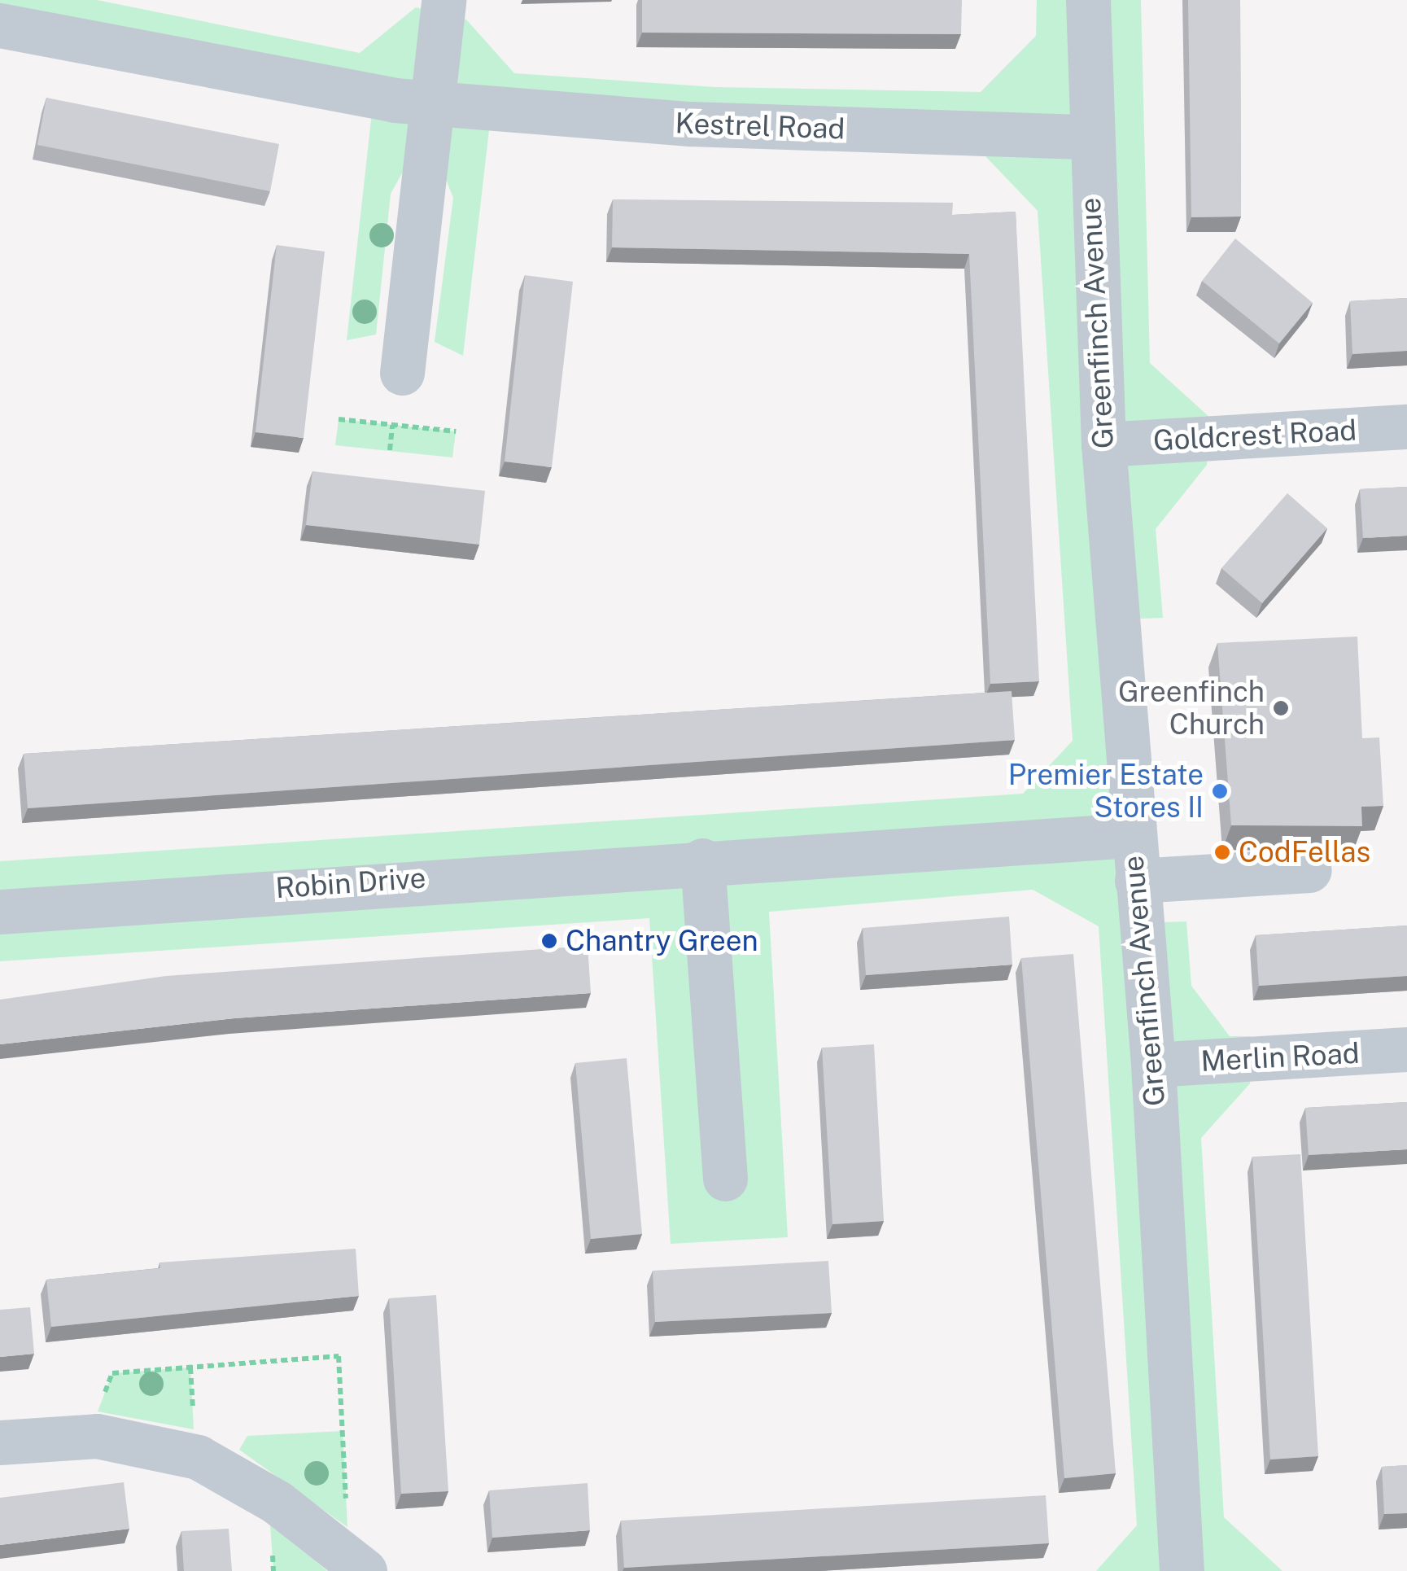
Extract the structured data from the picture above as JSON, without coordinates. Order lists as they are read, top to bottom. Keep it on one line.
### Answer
{"streets":{"street":["Kestrel Road","Greenfinch Avenue","Goldcrest Road","Robin Drive","Merlin Road"]},"crossings":[["Kestrel Road","Greenfinch Avenue"],["Greenfinch Avenue","Goldcrest Road"],["Greenfinch Avenue","Robin Drive"],["Greenfinch Avenue","Merlin Road"]],"places":["Greenfinch Church","Premier Estate Stores II","CodFellas","Chantry Green"]}
